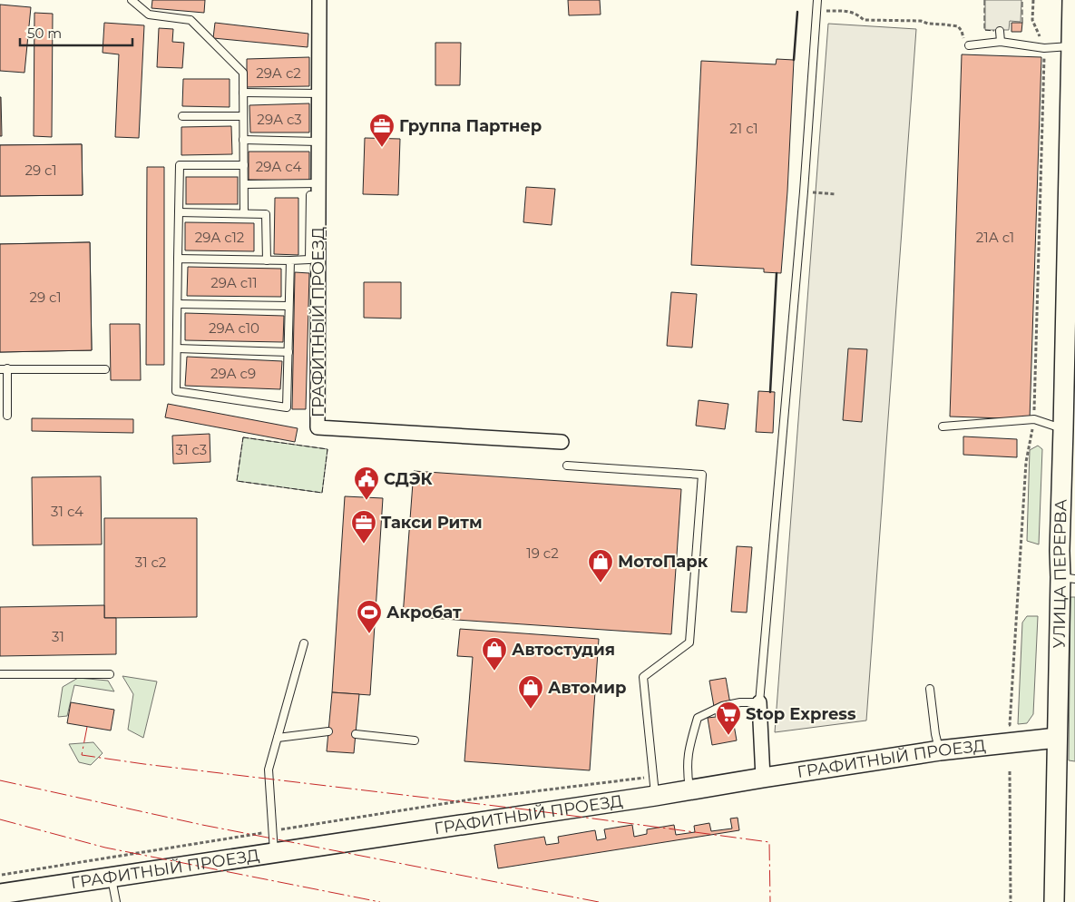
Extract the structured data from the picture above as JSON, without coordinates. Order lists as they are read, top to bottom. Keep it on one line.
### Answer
{"streets":{"street":["ГРАФИТНЫЙ ПРОЕЗД","УЛИЦА ПЕРЕРВА"]},"crossings":[["ГРАФИТНЫЙ ПРОЕЗД","УЛИЦА ПЕРЕРВА"]],"places":{"office":["Группа Партнер","Такси Ритм"],"public building":["СДЭК"],"shop":["МотоПарк","Автостудия","Автомир"],"sports":["Акробат"],"supermarket":["Stop Express"]},"house_numbers":["29А с2","29А с3","21 с1","29А с4","29 с1","29А с12","21А с1","29А с11","29 с1","29А с10","29А с9","31 c3","31 с4","19 с2","31 с2","31"],"scale_bar":"50 m"}
